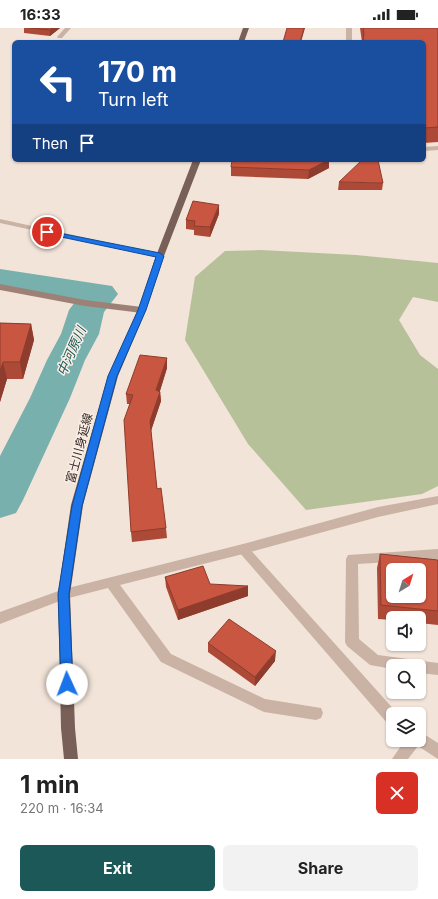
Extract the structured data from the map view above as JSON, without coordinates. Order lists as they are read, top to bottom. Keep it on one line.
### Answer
{"streets":{"main road":["富士川身延線"]},"water":["中河原川"],"north":"top right","page":{"status":"16:33","turn":["170 m","Turn left"],"then":"Then","heading":["1 min","220 m · 16:34"],"buttons":["Exit","Share"]}}
